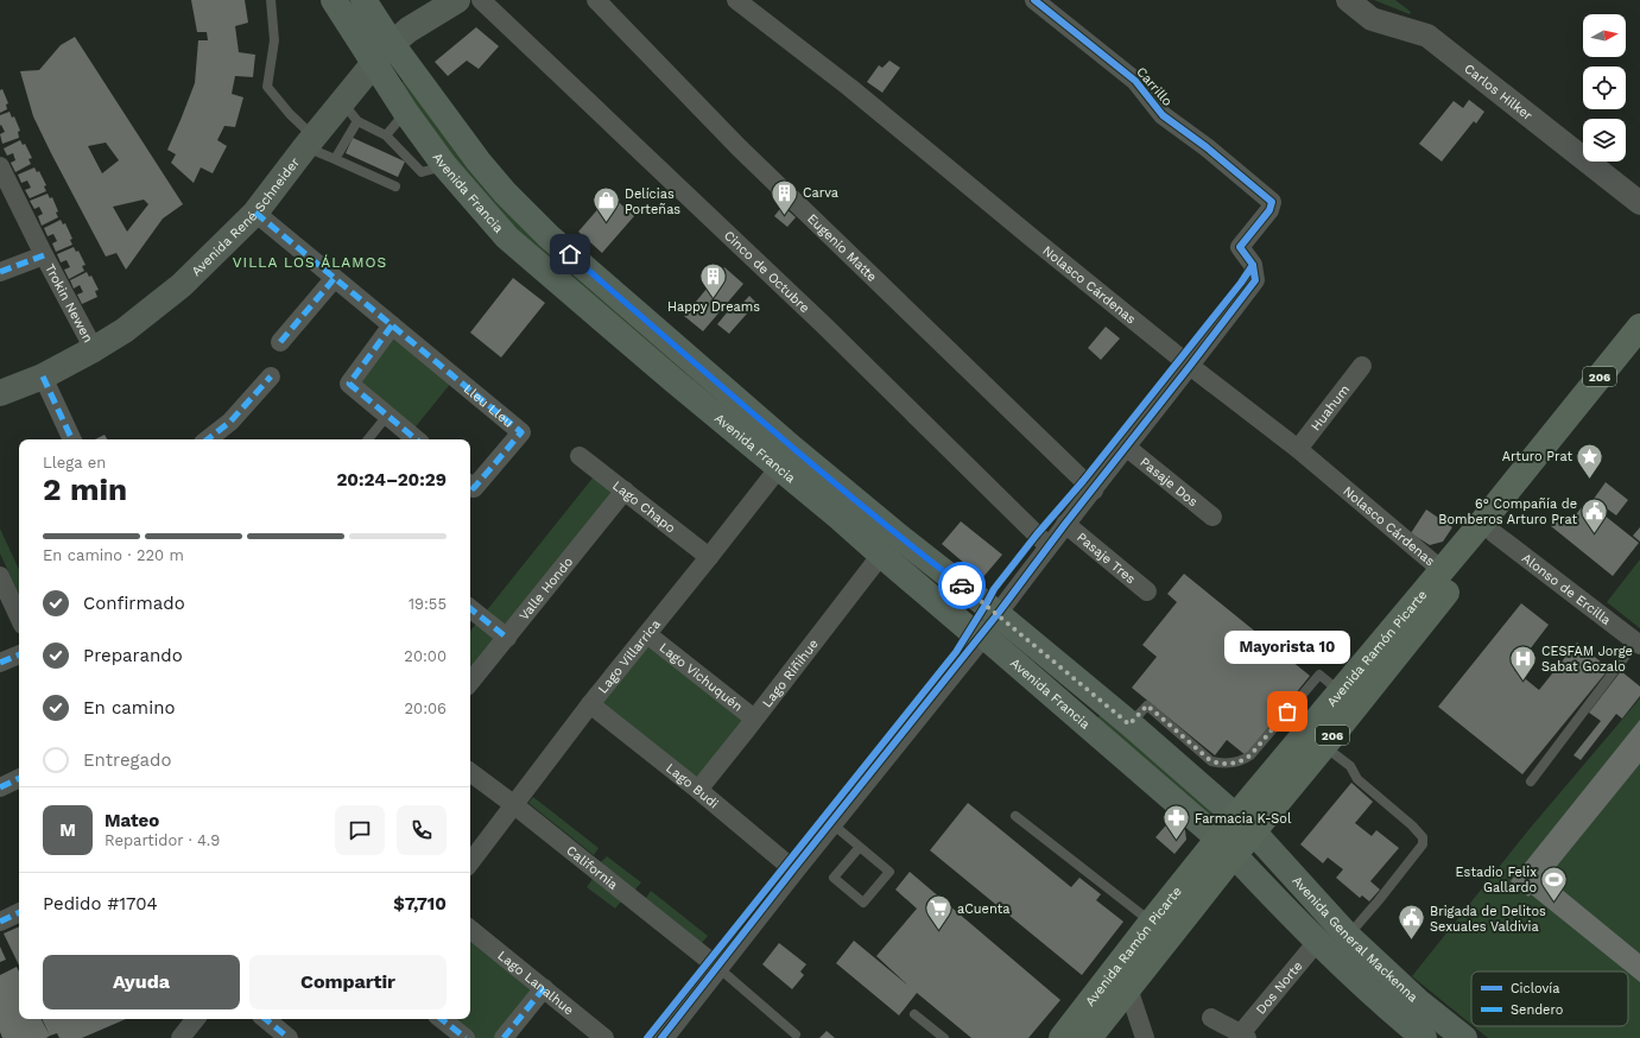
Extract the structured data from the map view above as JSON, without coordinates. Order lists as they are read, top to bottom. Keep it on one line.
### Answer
{"streets":{"highway":["206","Avenida Ramón Picarte"],"main road":["Avenida Francia","Avenida René Schneider","Avenida General Mackenna"],"street":["Carrillo","Carlos Hilker","Eugenio Matte","Cinco de Octubre","Nolasco Cárdenas","Trokin Newen","Lleu Lleu","Huahum","Pasaje Dos","Lago Chapo","Pasaje Tres","Valle Hondo","Alonso de Ercilla","Lago Villarrica","Lago Riñihue","Lago Vichuquén","Lago Budi","California","Lago Lanalhue","Dos Norte"]},"crossings":[["Carrillo","Nolasco Cárdenas"],["Avenida Francia","Avenida René Schneider"],["Avenida Francia","Avenida Ramón Picarte"],["Avenida Francia","Lago Villarrica"],["Avenida Francia","Lago Riñihue"],["Avenida Francia","Avenida General Mackenna"],["Avenida René Schneider","Trokin Newen"],["Avenida René Schneider","Lleu Lleu"],["Nolasco Cárdenas","Huahum"],["Nolasco Cárdenas","Avenida Ramón Picarte"],["Lago Chapo","Valle Hondo"],["Lago Chapo","Lago Villarrica"],["Alonso de Ercilla","Avenida Ramón Picarte"],["Avenida Ramón Picarte","Avenida General Mackenna"],["Lago Villarrica","Lago Vichuquén"],["Lago Villarrica","Lago Budi"],["Lago Villarrica","California"],["Lago Riñihue","Lago Vichuquén"],["Lago Riñihue","Lago Budi"],["Avenida General Mackenna","Dos Norte"]],"districts":["VILLA LOS ÁLAMOS"],"places":{"building":["Carva","Happy Dreams"],"shop":["Delícias Porteñas"],"place":["Arturo Prat"],"public building":["6° Compañía de Bomberos Arturo Prat","Brigada de Delitos Sexuales Valdivia"],"hospital":["CESFAM Jorge Sabat Gozalo"],"other":["Mayorista 10"],"pharmacy":["Farmacia K-Sol"],"sports":["Estadio Felix Gallardo"],"supermarket":["aCuenta"]},"legend":["Ciclovía","Sendero"],"north":"right","page":{"heading":["2 min","Llega en","20:24–20:29"],"panel":["Mateo","Repartidor · 4.9","Pedido #1704","$7,710"],"bar":"En camino · 220 m","list":[["Confirmado","19:55"],["Preparando","20:00"],["En camino","20:06"],"Entregado"],"bubble":"Mayorista 10","round":"M","buttons":["Ayuda","Compartir"]}}
